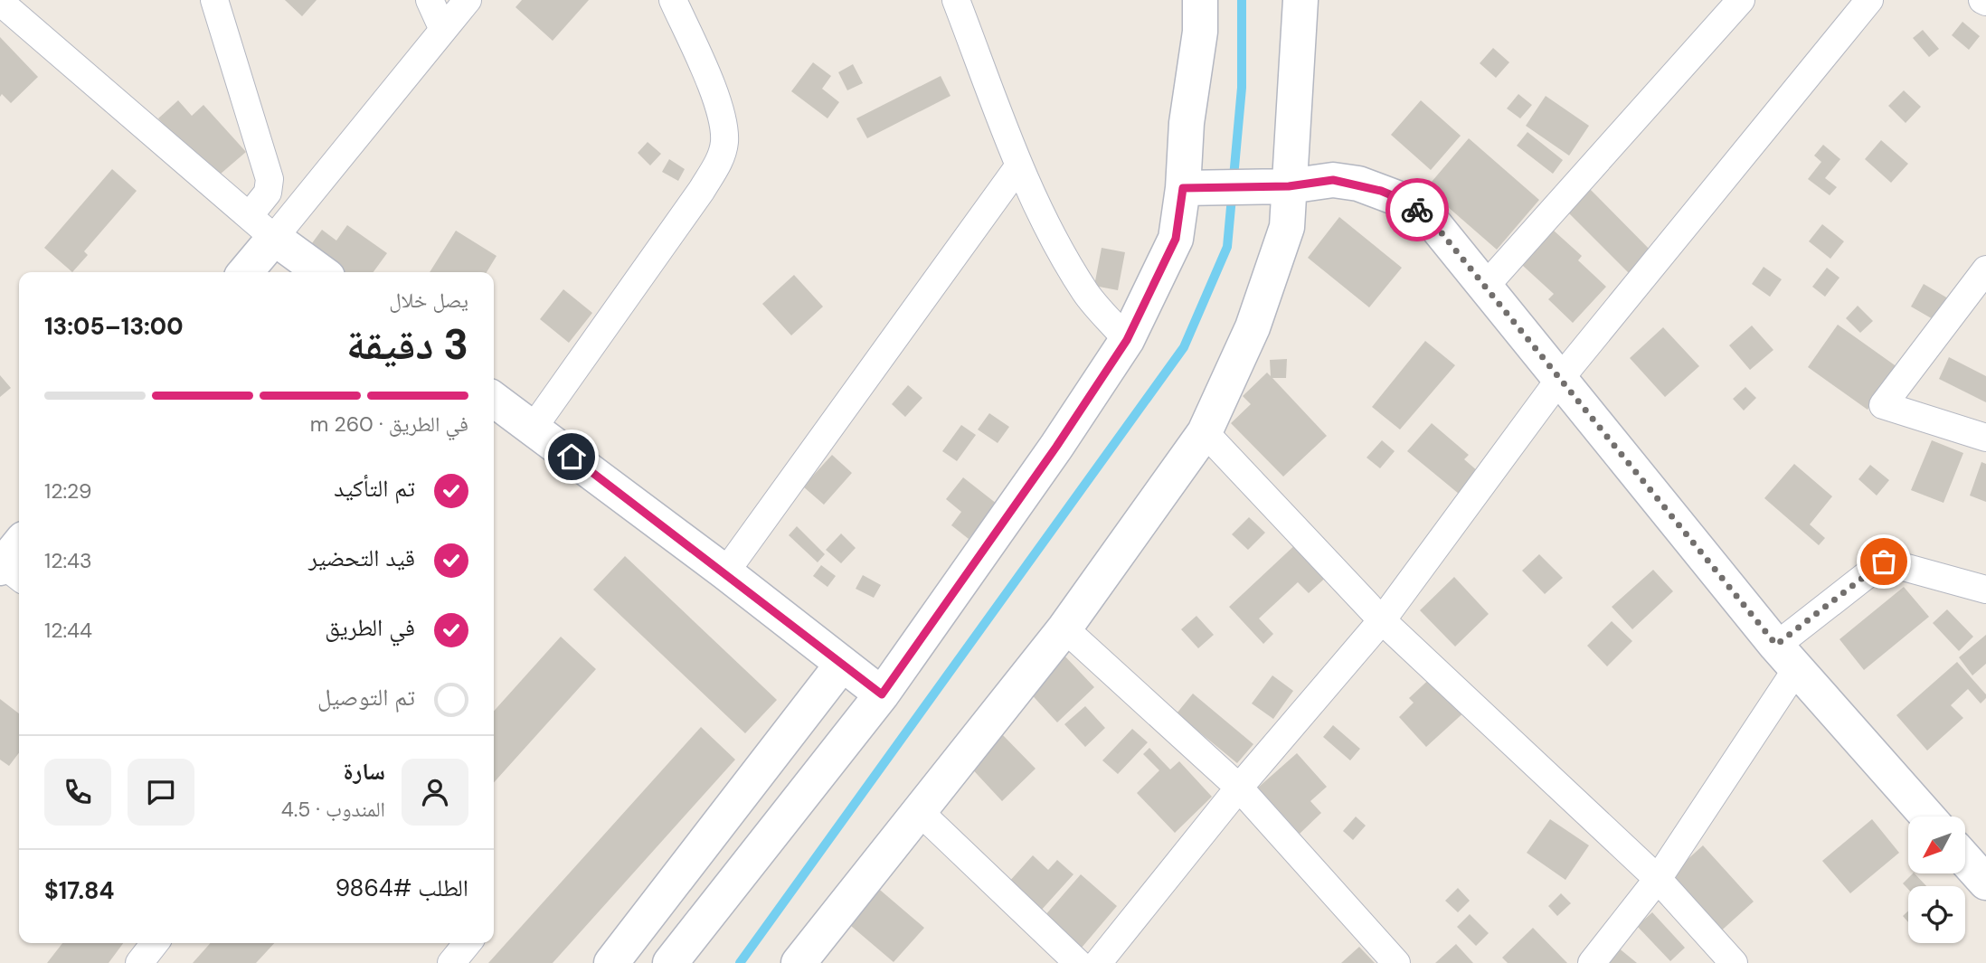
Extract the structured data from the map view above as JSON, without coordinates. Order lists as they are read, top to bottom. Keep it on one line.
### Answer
{"north":"bottom left","page":{"heading":["3 دقيقة","يصل خلال","13:00–13:05"],"panel":["سارة","المندوب · 4.5","الطلب #9864","$17.84"],"bar":"في الطريق · 260 m","list":[["تم التأكيد","12:29"],["قيد التحضير","12:43"],["في الطريق","12:44"],"تم التوصيل"]}}
